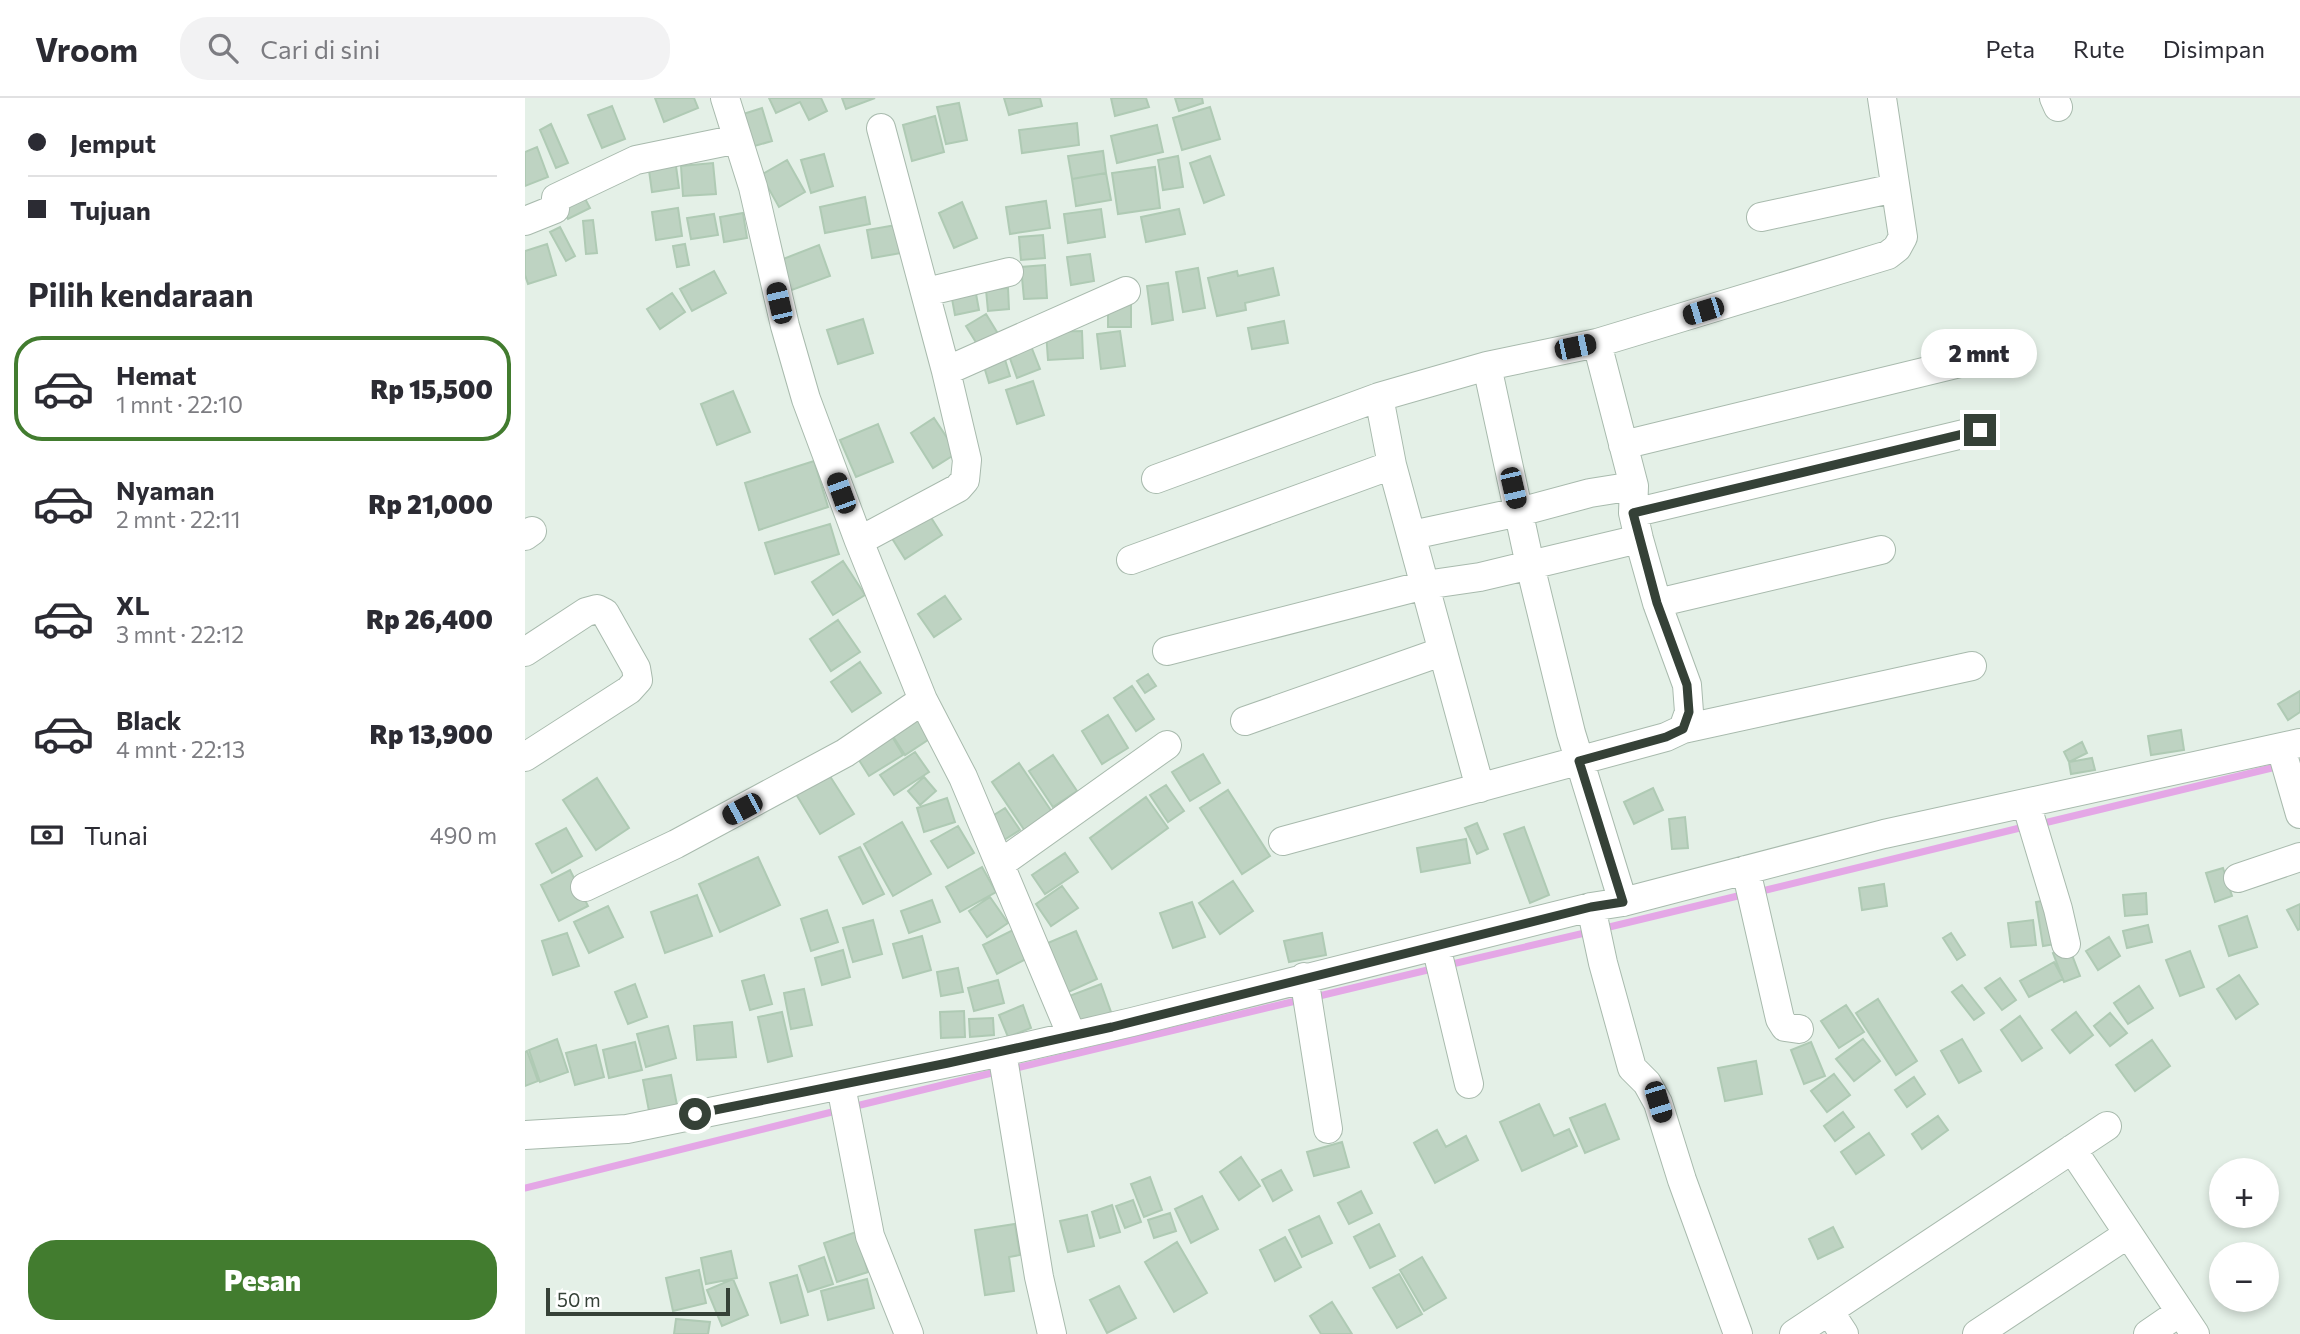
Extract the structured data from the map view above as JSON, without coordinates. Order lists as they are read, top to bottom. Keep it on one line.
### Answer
{"scale_bar":"50 m","page":{"header":"Vroom","search":"Cari di sini","nav":["Peta","Rute","Disimpan"],"banner":["Jemput","Tujuan"],"heading":"Pilih kendaraan","bubble":"2 mnt","list":[{"name":"Hemat","note":"1 mnt · 22:10","value":"Rp 15,500"},{"name":"Nyaman","note":"2 mnt · 22:11","value":"Rp 21,000"},{"name":"XL","note":"3 mnt · 22:12","value":"Rp 26,400"},{"name":"Black","note":"4 mnt · 22:13","value":"Rp 13,900"}],"pay":["Tunai","490 m"],"map_buttons":["+","−"],"buttons":"Pesan","scale":"50 m"}}
